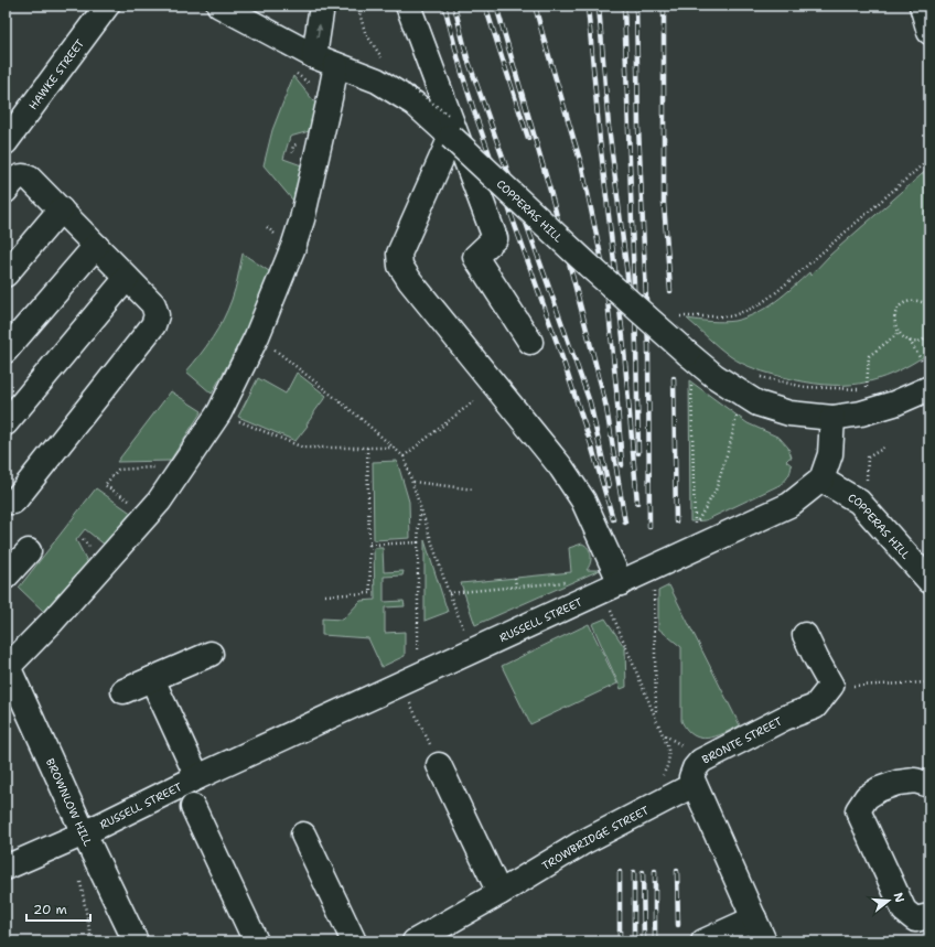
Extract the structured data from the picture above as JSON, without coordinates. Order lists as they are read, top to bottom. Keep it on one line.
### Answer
{"streets":{"street":["HAWKE STREET","COPPERAS HILL","RUSSELL STREET","BRONTE STREET","BROWNLOW HILL","TROWBRIDGE STREET"]},"crossings":[["COPPERAS HILL","RUSSELL STREET"],["RUSSELL STREET","BROWNLOW HILL"],["BRONTE STREET","TROWBRIDGE STREET"]],"scale_bar":"20 m","north":"right"}
